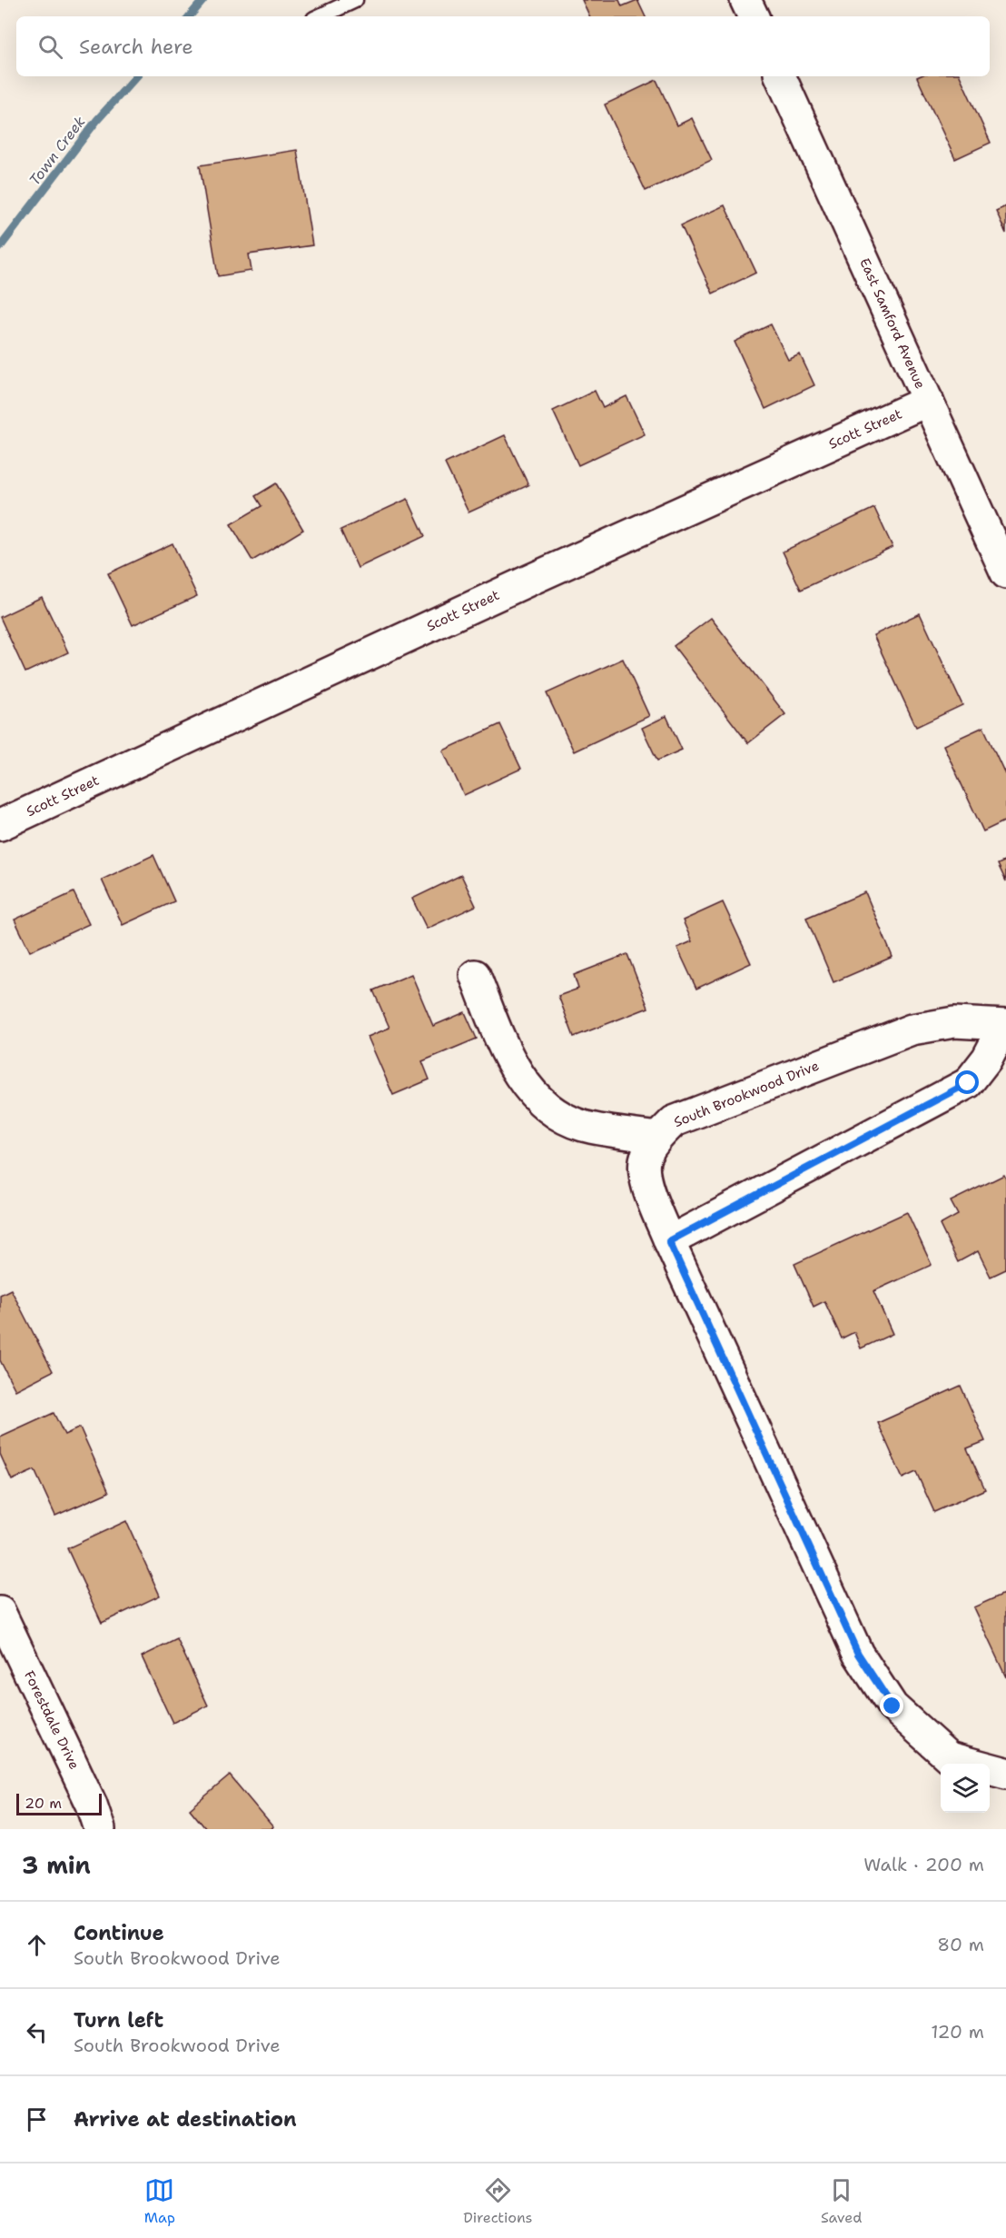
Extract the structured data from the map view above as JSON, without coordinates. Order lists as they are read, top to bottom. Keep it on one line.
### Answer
{"streets":{"street":["East Samford Avenue","Scott Street","South Brookwood Drive","Forestdale Drive"]},"crossings":[["East Samford Avenue","Scott Street"]],"water":["Town Creek"],"scale_bar":"20 m","page":{"search":"Search here","scale":"20 m","heading":["3 min","Walk · 200 m"],"list":[["Continue","South Brookwood Drive","80 m"],["Turn left","South Brookwood Drive","120 m"],"Arrive at destination"],"nav":["Map","Directions","Saved"]}}
